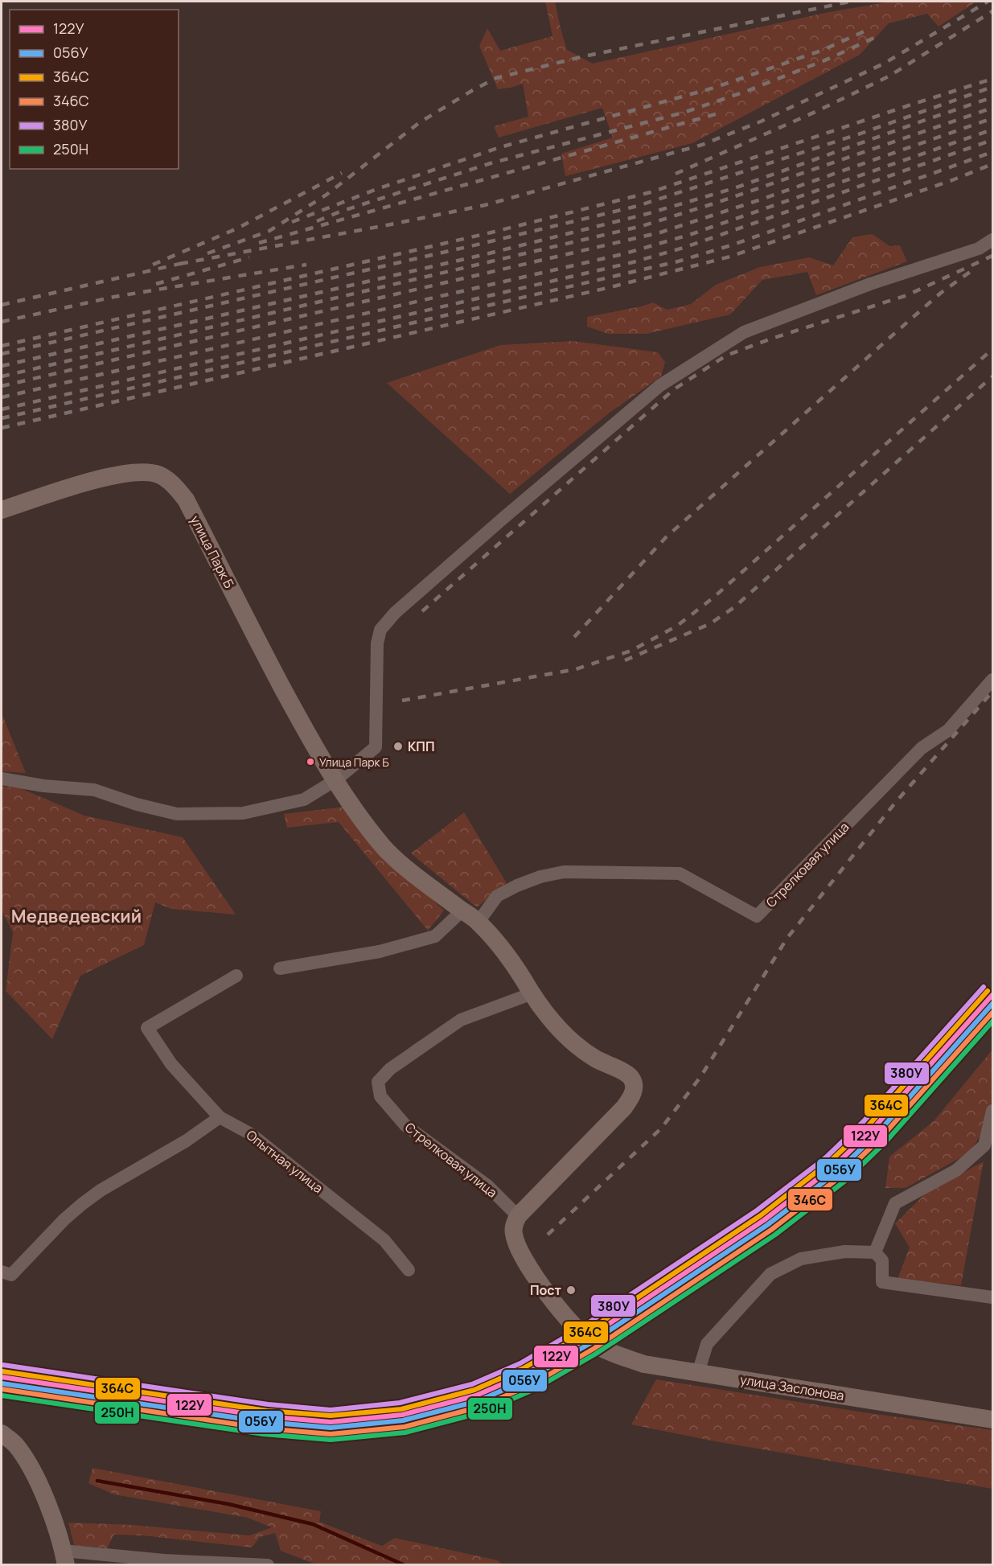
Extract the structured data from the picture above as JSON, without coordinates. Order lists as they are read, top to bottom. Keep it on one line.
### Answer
{"streets":{"street":["улица Парк Б","Стрелковая улица","Опытная улица","улица Заслонова"]},"crossings":[["Стрелковая улица","улица Заслонова"]],"districts":["Медведевский"],"places":["КПП","Улица Парк Б","Пост"],"lines":["transit line 380У","transit line 364С","transit line 122У","transit line 056У","transit line 346С","transit line 250Н"],"legend":["122У","056У","364С","346С","380У","250Н"]}
